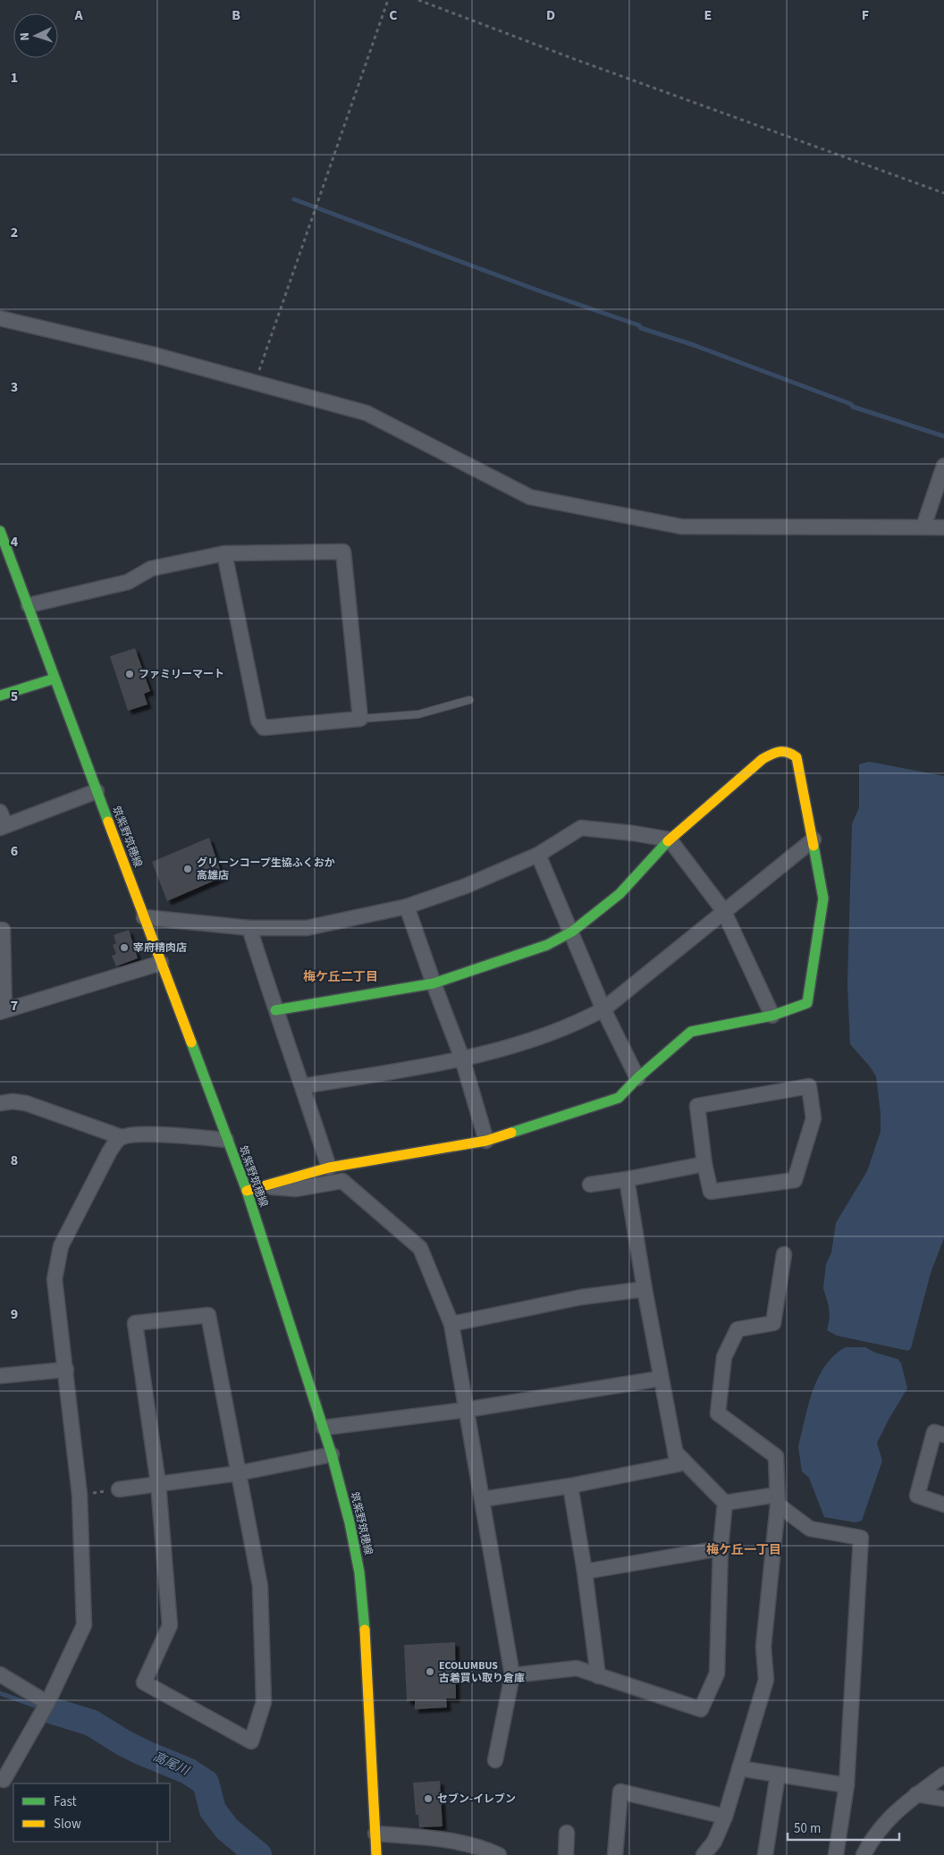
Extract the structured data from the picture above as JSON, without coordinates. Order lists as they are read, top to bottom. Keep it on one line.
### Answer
{"streets":{"street":["筑紫野筑穂線"]},"districts":["梅ケ丘二丁目","梅ケ丘一丁目"],"water":["高尾川"],"places":["ファミリーマート","グリーンコープ生協ふくおか 高雄店","宰府精肉店","ECOLUMBUS 古着買い取り倉庫","セブン-イレブン"],"legend":["Fast","Slow"],"scale_bar":"50 m","north":"left","grid":{"columns":["A","B","C","D","E","F"],"rows":["1","2","3","4","5","6","7","8","9"]}}
